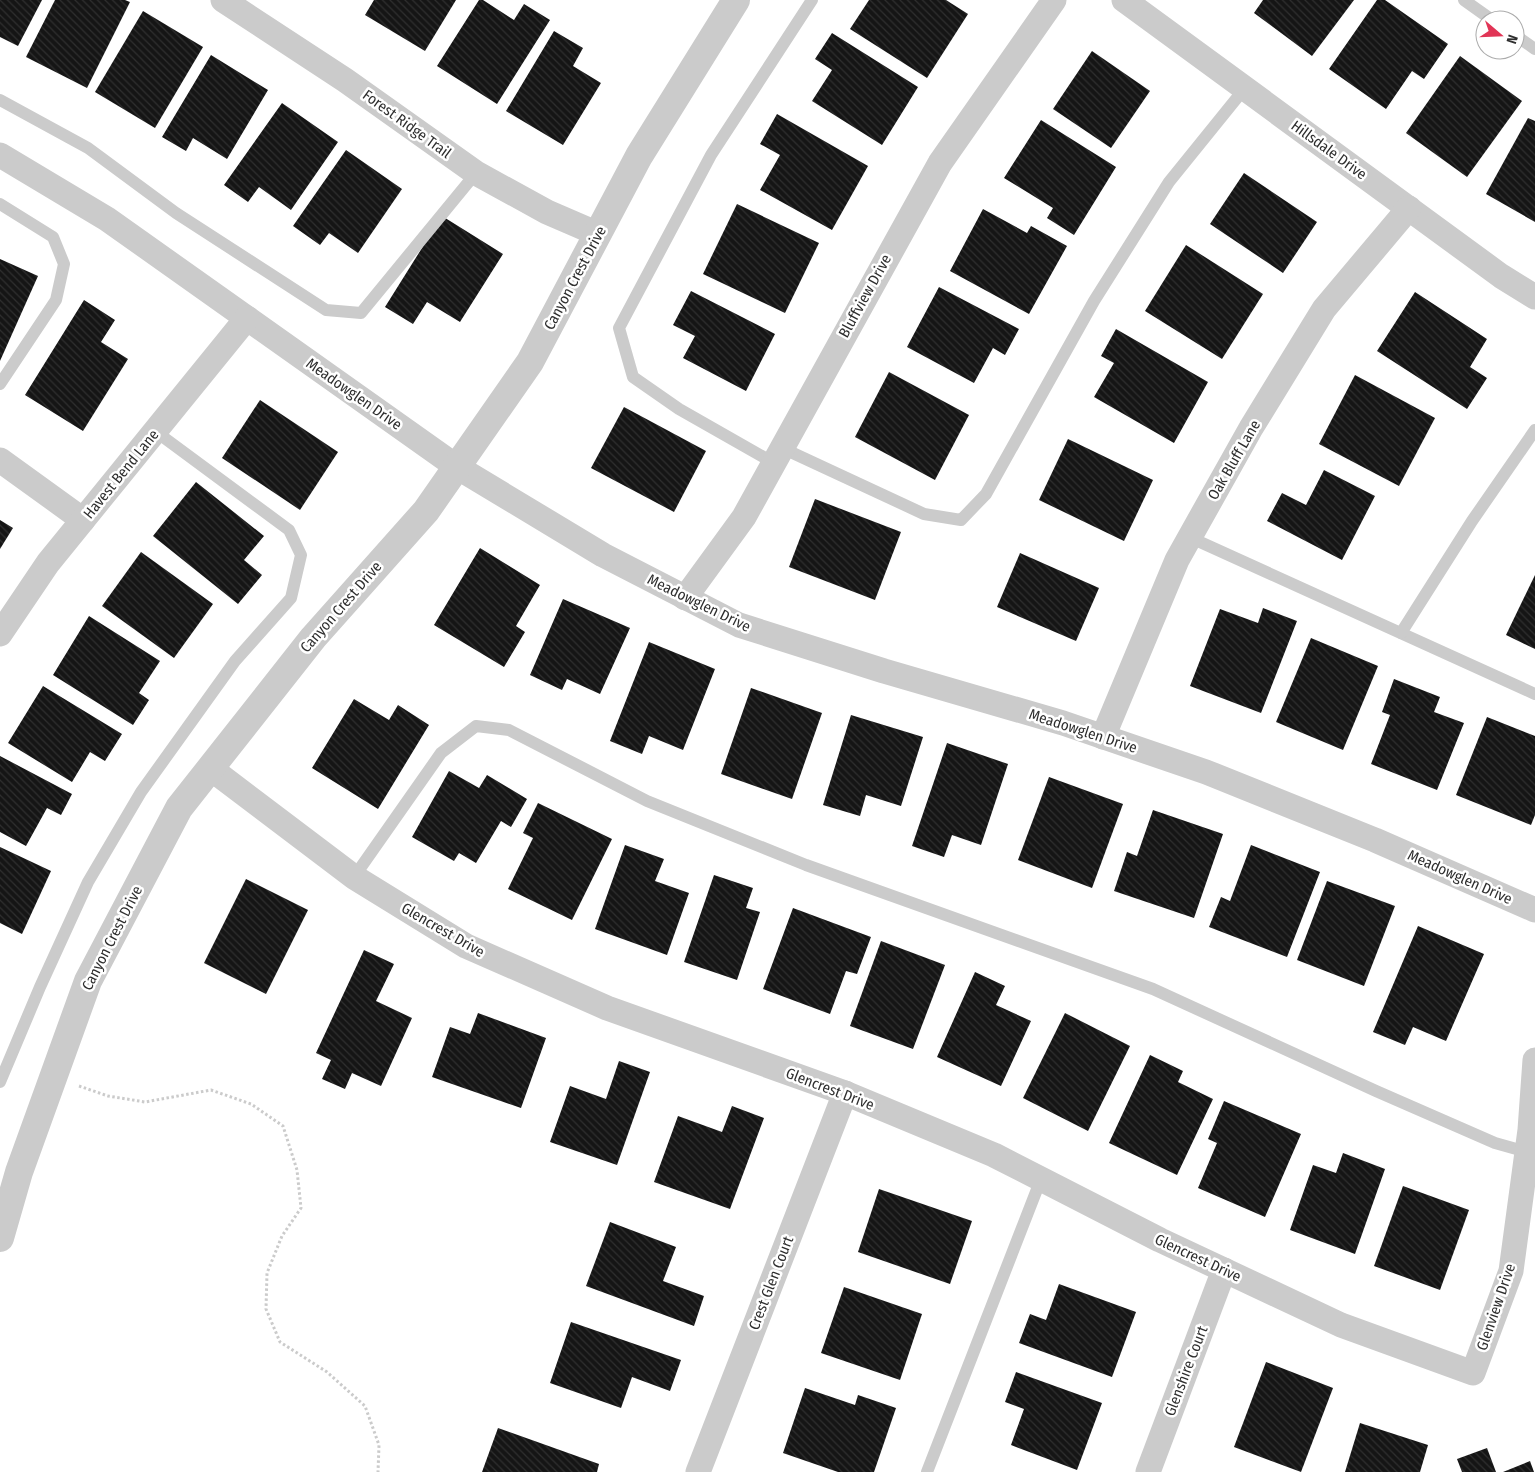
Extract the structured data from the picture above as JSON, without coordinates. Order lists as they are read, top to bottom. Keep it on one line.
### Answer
{"streets":{"street":["Forest Ridge Trail","Hillsdale Drive","Canyon Crest Drive","Bluffview Drive","Meadowglen Drive","Oak Bluff Lane","Havest Bend Lane","Glencrest Drive","Crest Glen Court","Glenview Drive","Glenshire Court"]},"crossings":[["Forest Ridge Trail","Canyon Crest Drive"],["Hillsdale Drive","Oak Bluff Lane"],["Canyon Crest Drive","Meadowglen Drive"],["Canyon Crest Drive","Glencrest Drive"],["Bluffview Drive","Meadowglen Drive"],["Meadowglen Drive","Oak Bluff Lane"],["Meadowglen Drive","Havest Bend Lane"],["Glencrest Drive","Crest Glen Court"],["Glencrest Drive","Glenview Drive"],["Glencrest Drive","Glenshire Court"]],"north":"right"}
